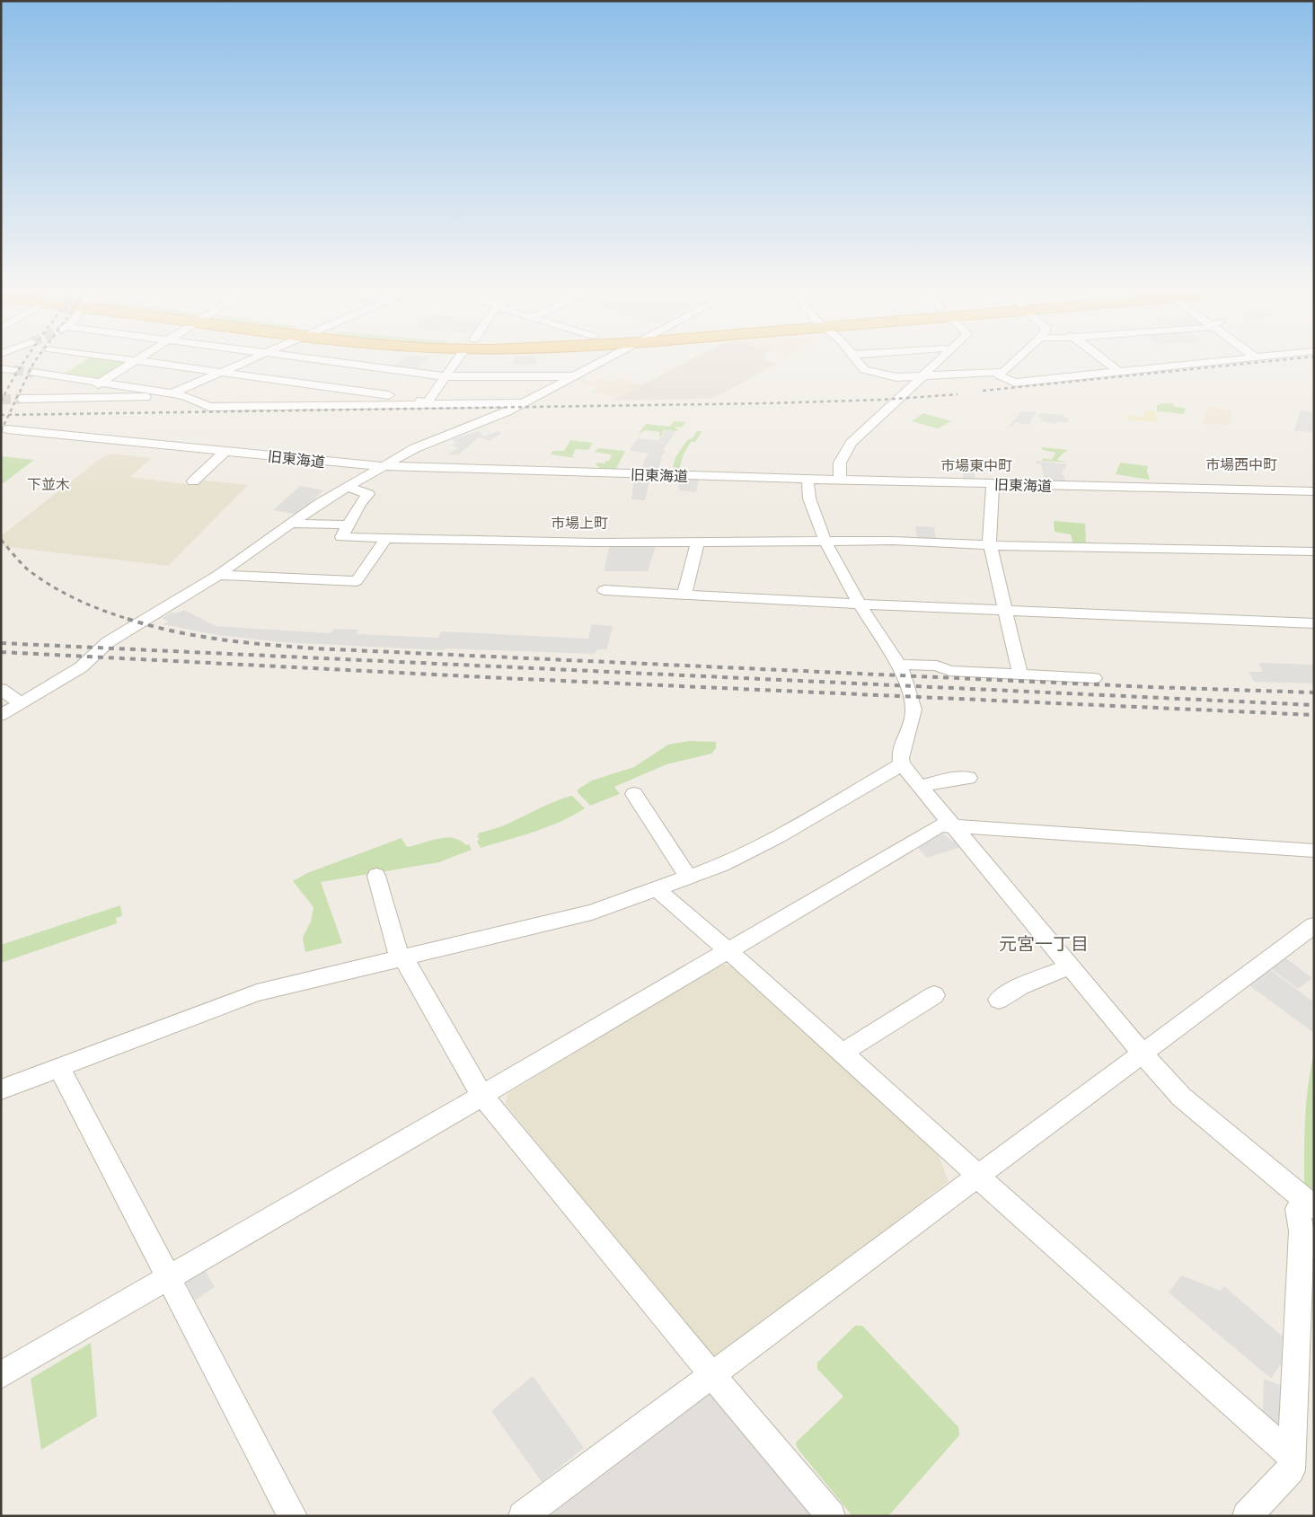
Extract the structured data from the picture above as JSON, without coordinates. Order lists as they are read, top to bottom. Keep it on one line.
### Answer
{"streets":{"street":["旧東海道"]},"districts":["市場西中町","市場東中町","下並木","市場上町","元宮一丁目"]}
